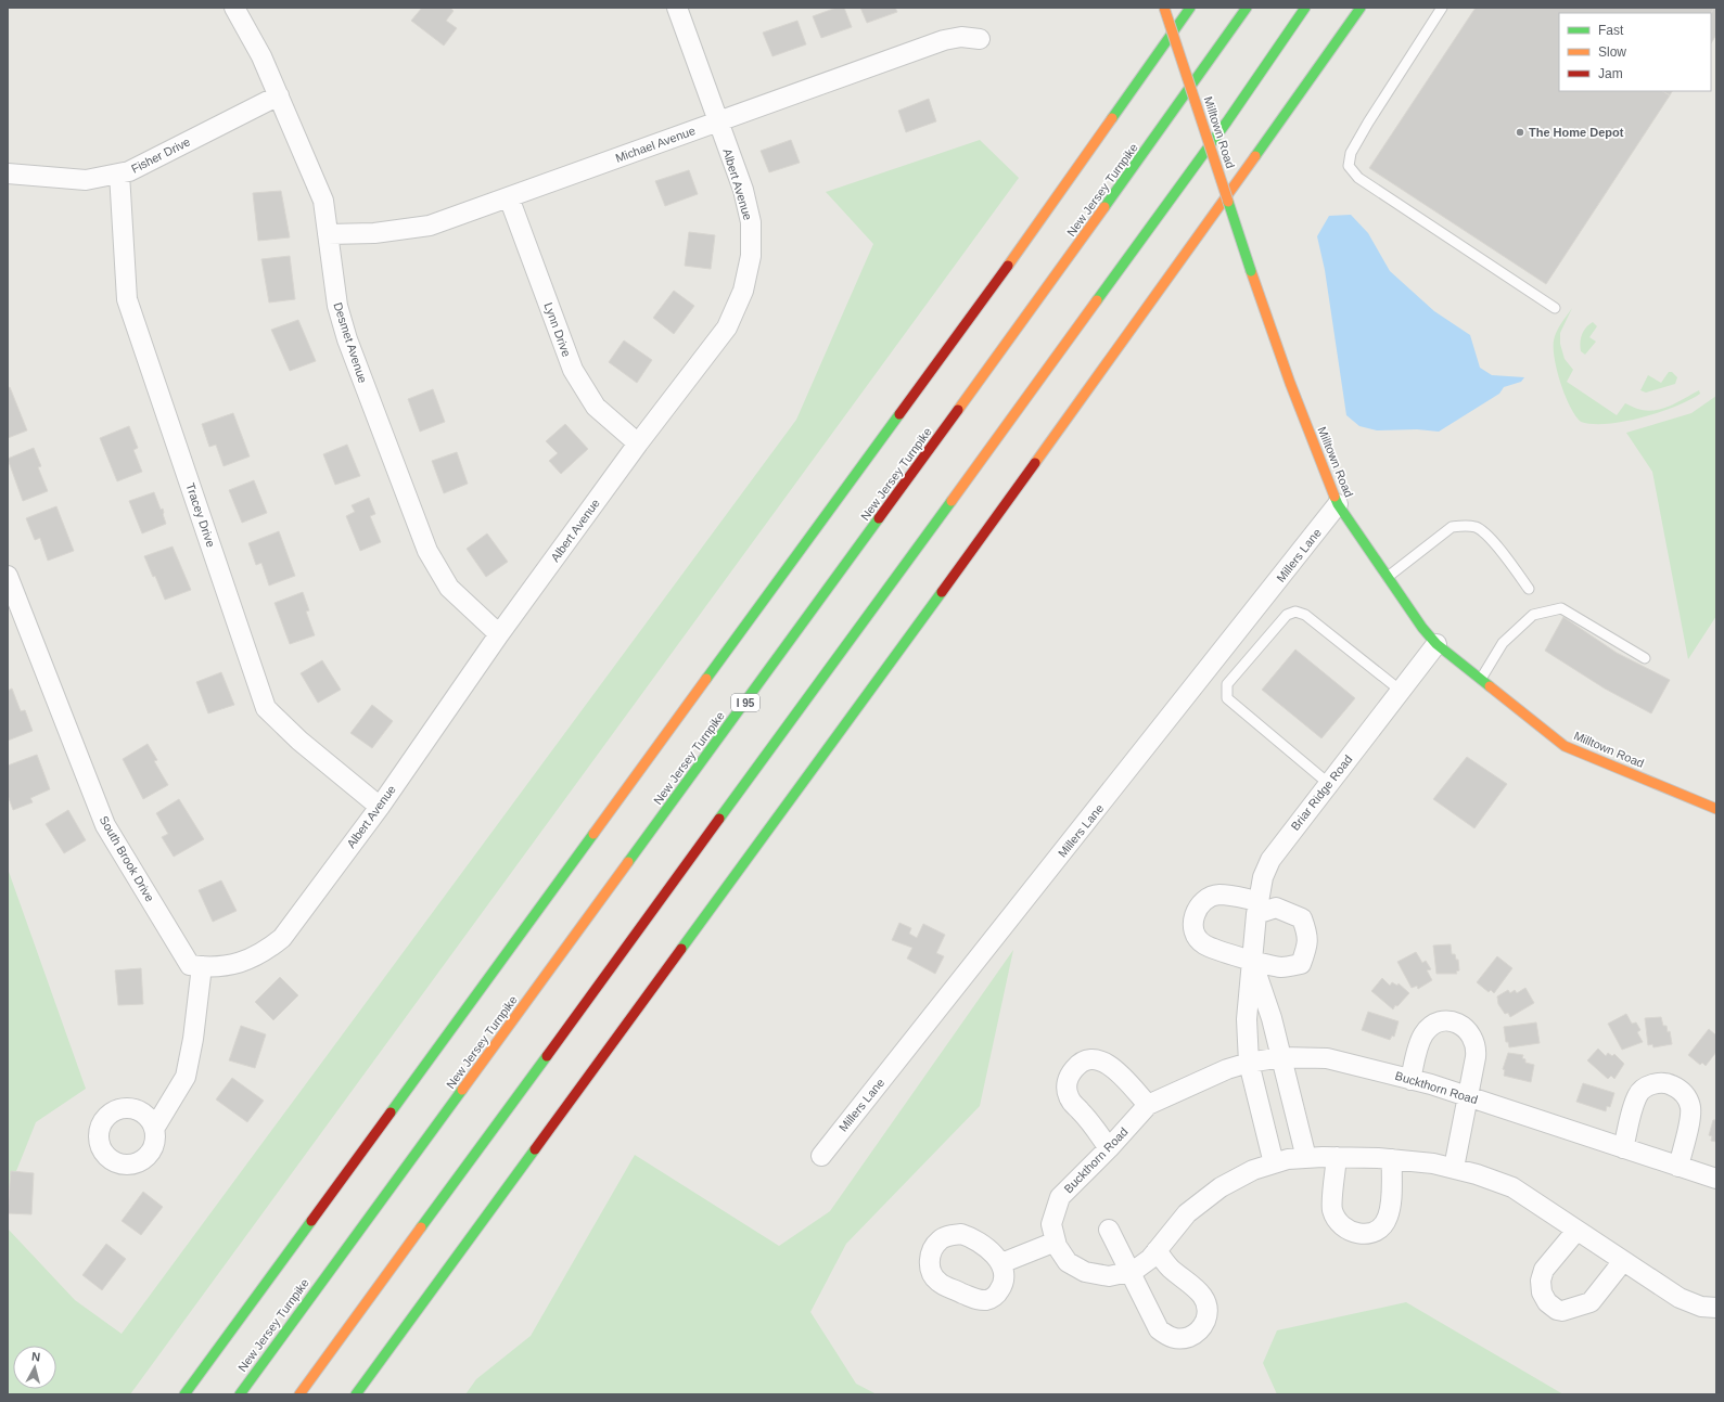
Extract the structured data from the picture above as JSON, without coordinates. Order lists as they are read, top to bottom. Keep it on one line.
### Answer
{"streets":{"main road":["Milltown Road","New Jersey Turnpike","I 95"],"street":["Michael Avenue","Fisher Drive","Albert Avenue","Lynn Drive","Desmet Avenue","Tracey Drive","Millers Lane","Briar Ridge Road","South Brook Drive","Buckthorn Road"]},"crossings":[["Milltown Road","Millers Lane"],["Milltown Road","Briar Ridge Road"],["Michael Avenue","Albert Avenue"],["Michael Avenue","Lynn Drive"],["Michael Avenue","Desmet Avenue"],["Fisher Drive","Desmet Avenue"],["Fisher Drive","Tracey Drive"],["Albert Avenue","Lynn Drive"],["Albert Avenue","Desmet Avenue"],["Albert Avenue","Tracey Drive"],["Albert Avenue","South Brook Drive"],["Briar Ridge Road","Buckthorn Road"]],"places":["The Home Depot"],"legend":["Fast","Slow","Jam"],"north":"top"}
